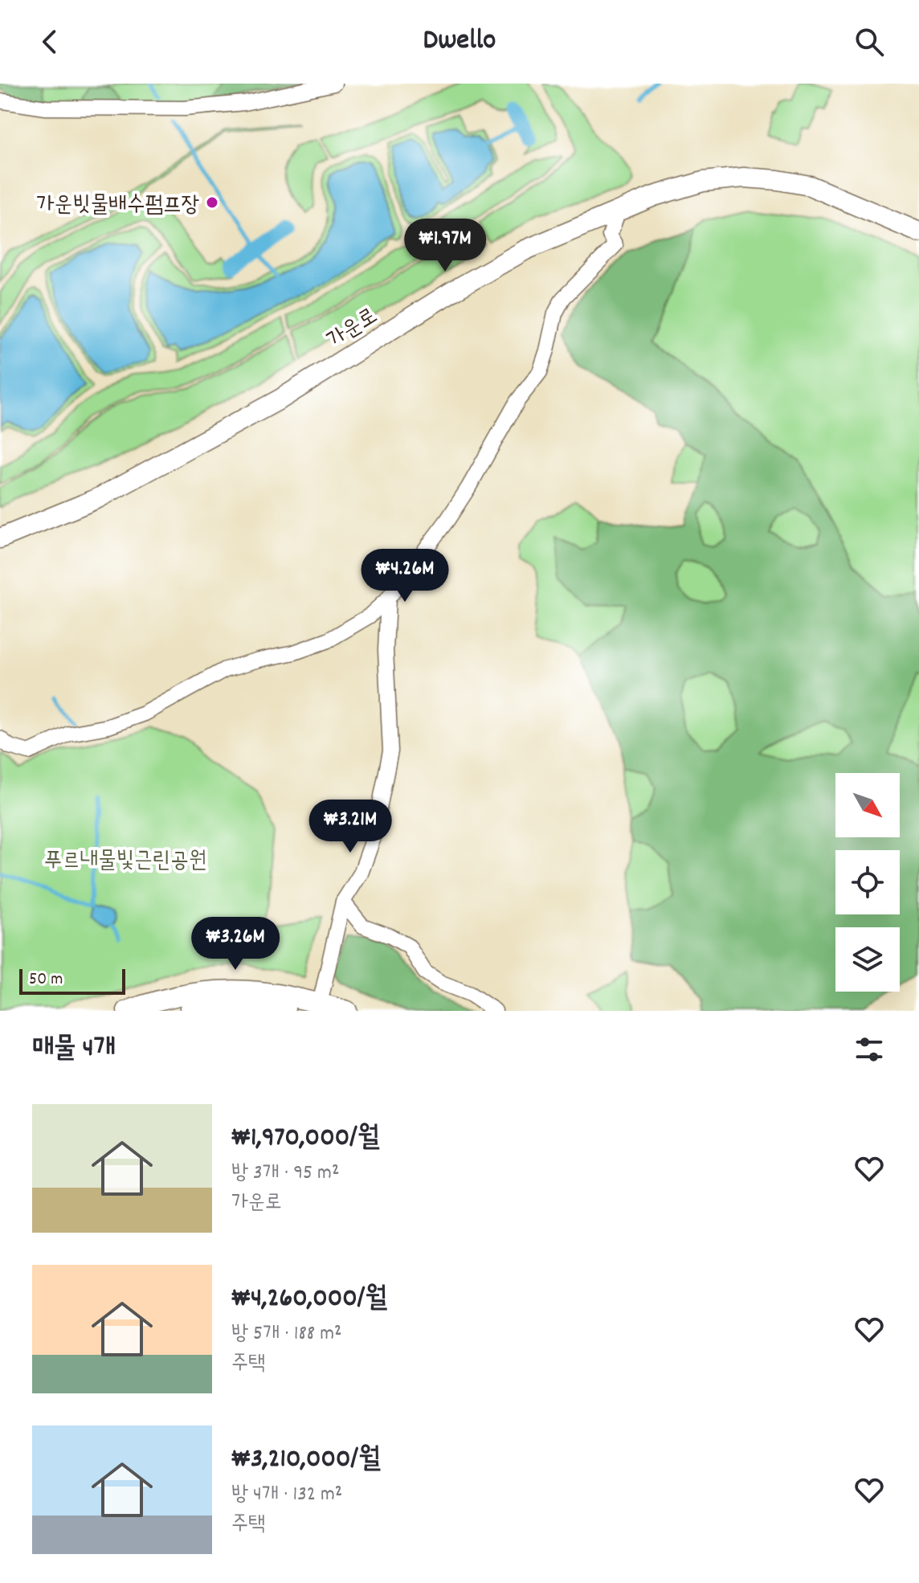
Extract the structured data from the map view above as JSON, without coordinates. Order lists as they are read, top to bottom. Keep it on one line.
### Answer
{"streets":{"street":["가운로"]},"parks":["푸르내물빛근린공원"],"places":["가운빗물배수펌프장"],"scale_bar":"50 m","north":"bottom right","page":{"header":"Dwello","price":["₩1.97M","₩4.26M","₩3.21M","₩3.26M"],"scale":"50 m","heading":"매물 4개","list":[{"name":"₩1,970,000/월","note":"방 3개 · 95 m² · 가운로"},{"name":"₩4,260,000/월","note":"방 5개 · 188 m² · 주택"},{"name":"₩3,210,000/월","note":"방 4개 · 132 m² · 주택"}]}}
